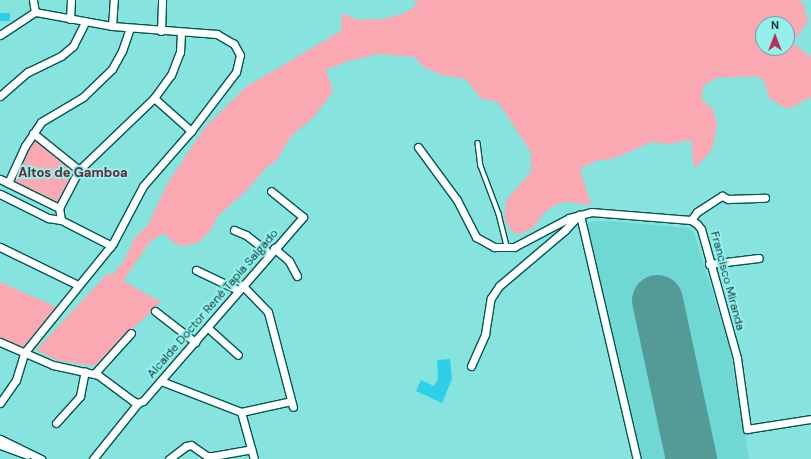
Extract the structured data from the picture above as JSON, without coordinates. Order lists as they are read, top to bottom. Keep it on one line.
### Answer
{"streets":{"street":["Francisco Miranda","Alcalde Doctor René Tapia Salgado"]},"districts":["Altos de Gamboa"],"north":"top"}
